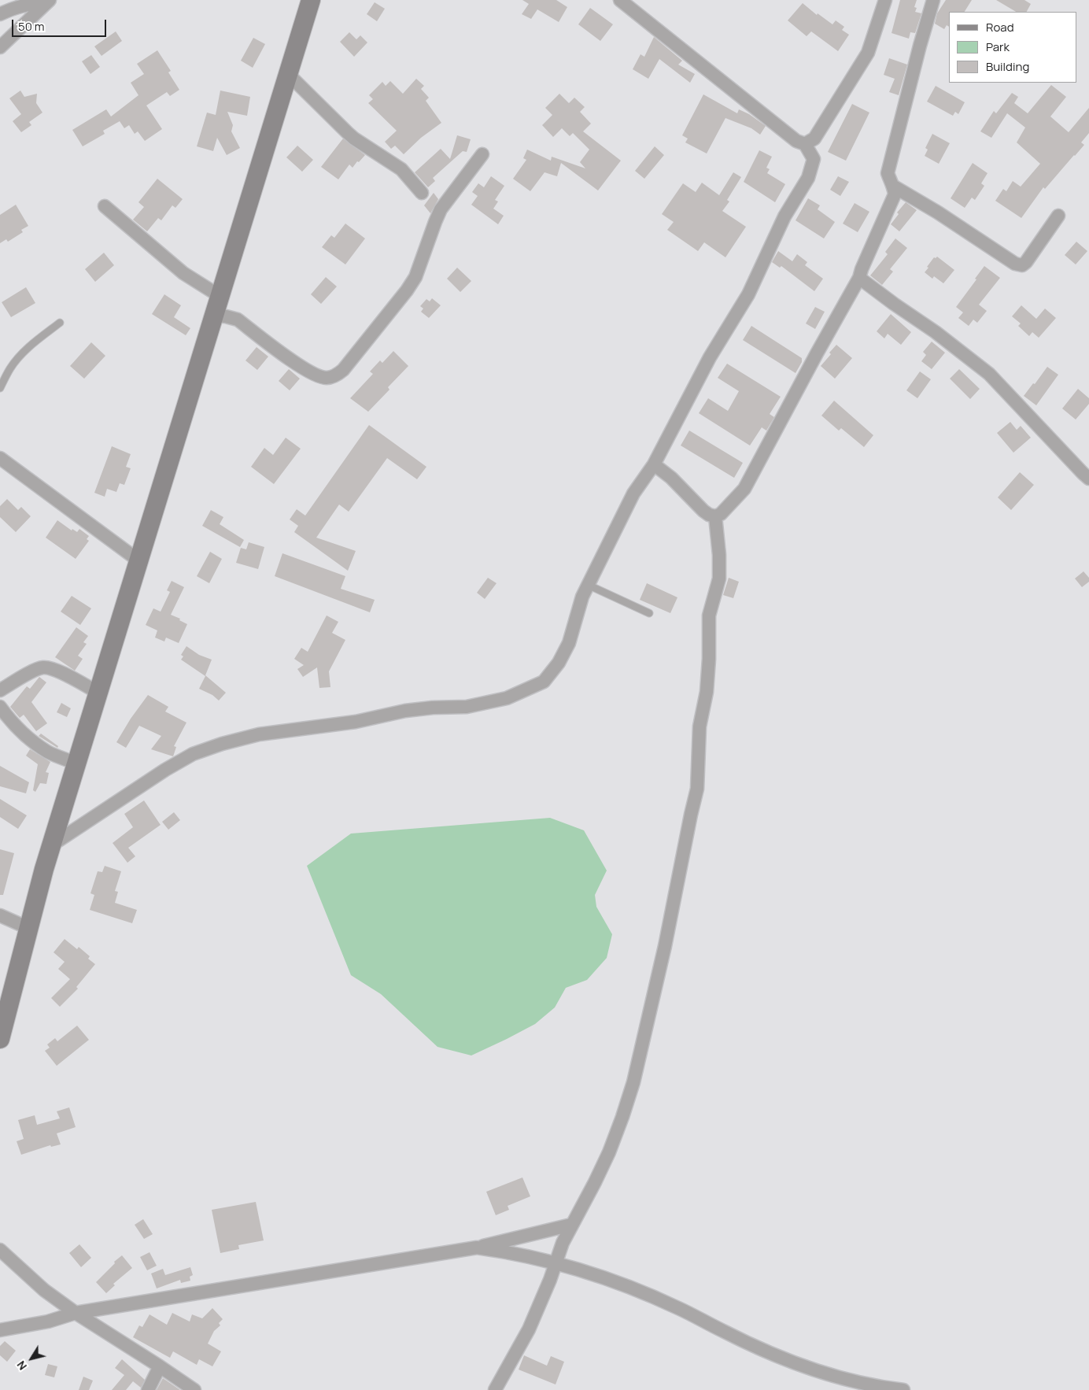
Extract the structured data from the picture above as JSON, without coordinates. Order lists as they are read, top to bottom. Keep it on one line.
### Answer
{"legend":["Road","Park","Building"],"scale_bar":"50 m","north":"bottom left"}
